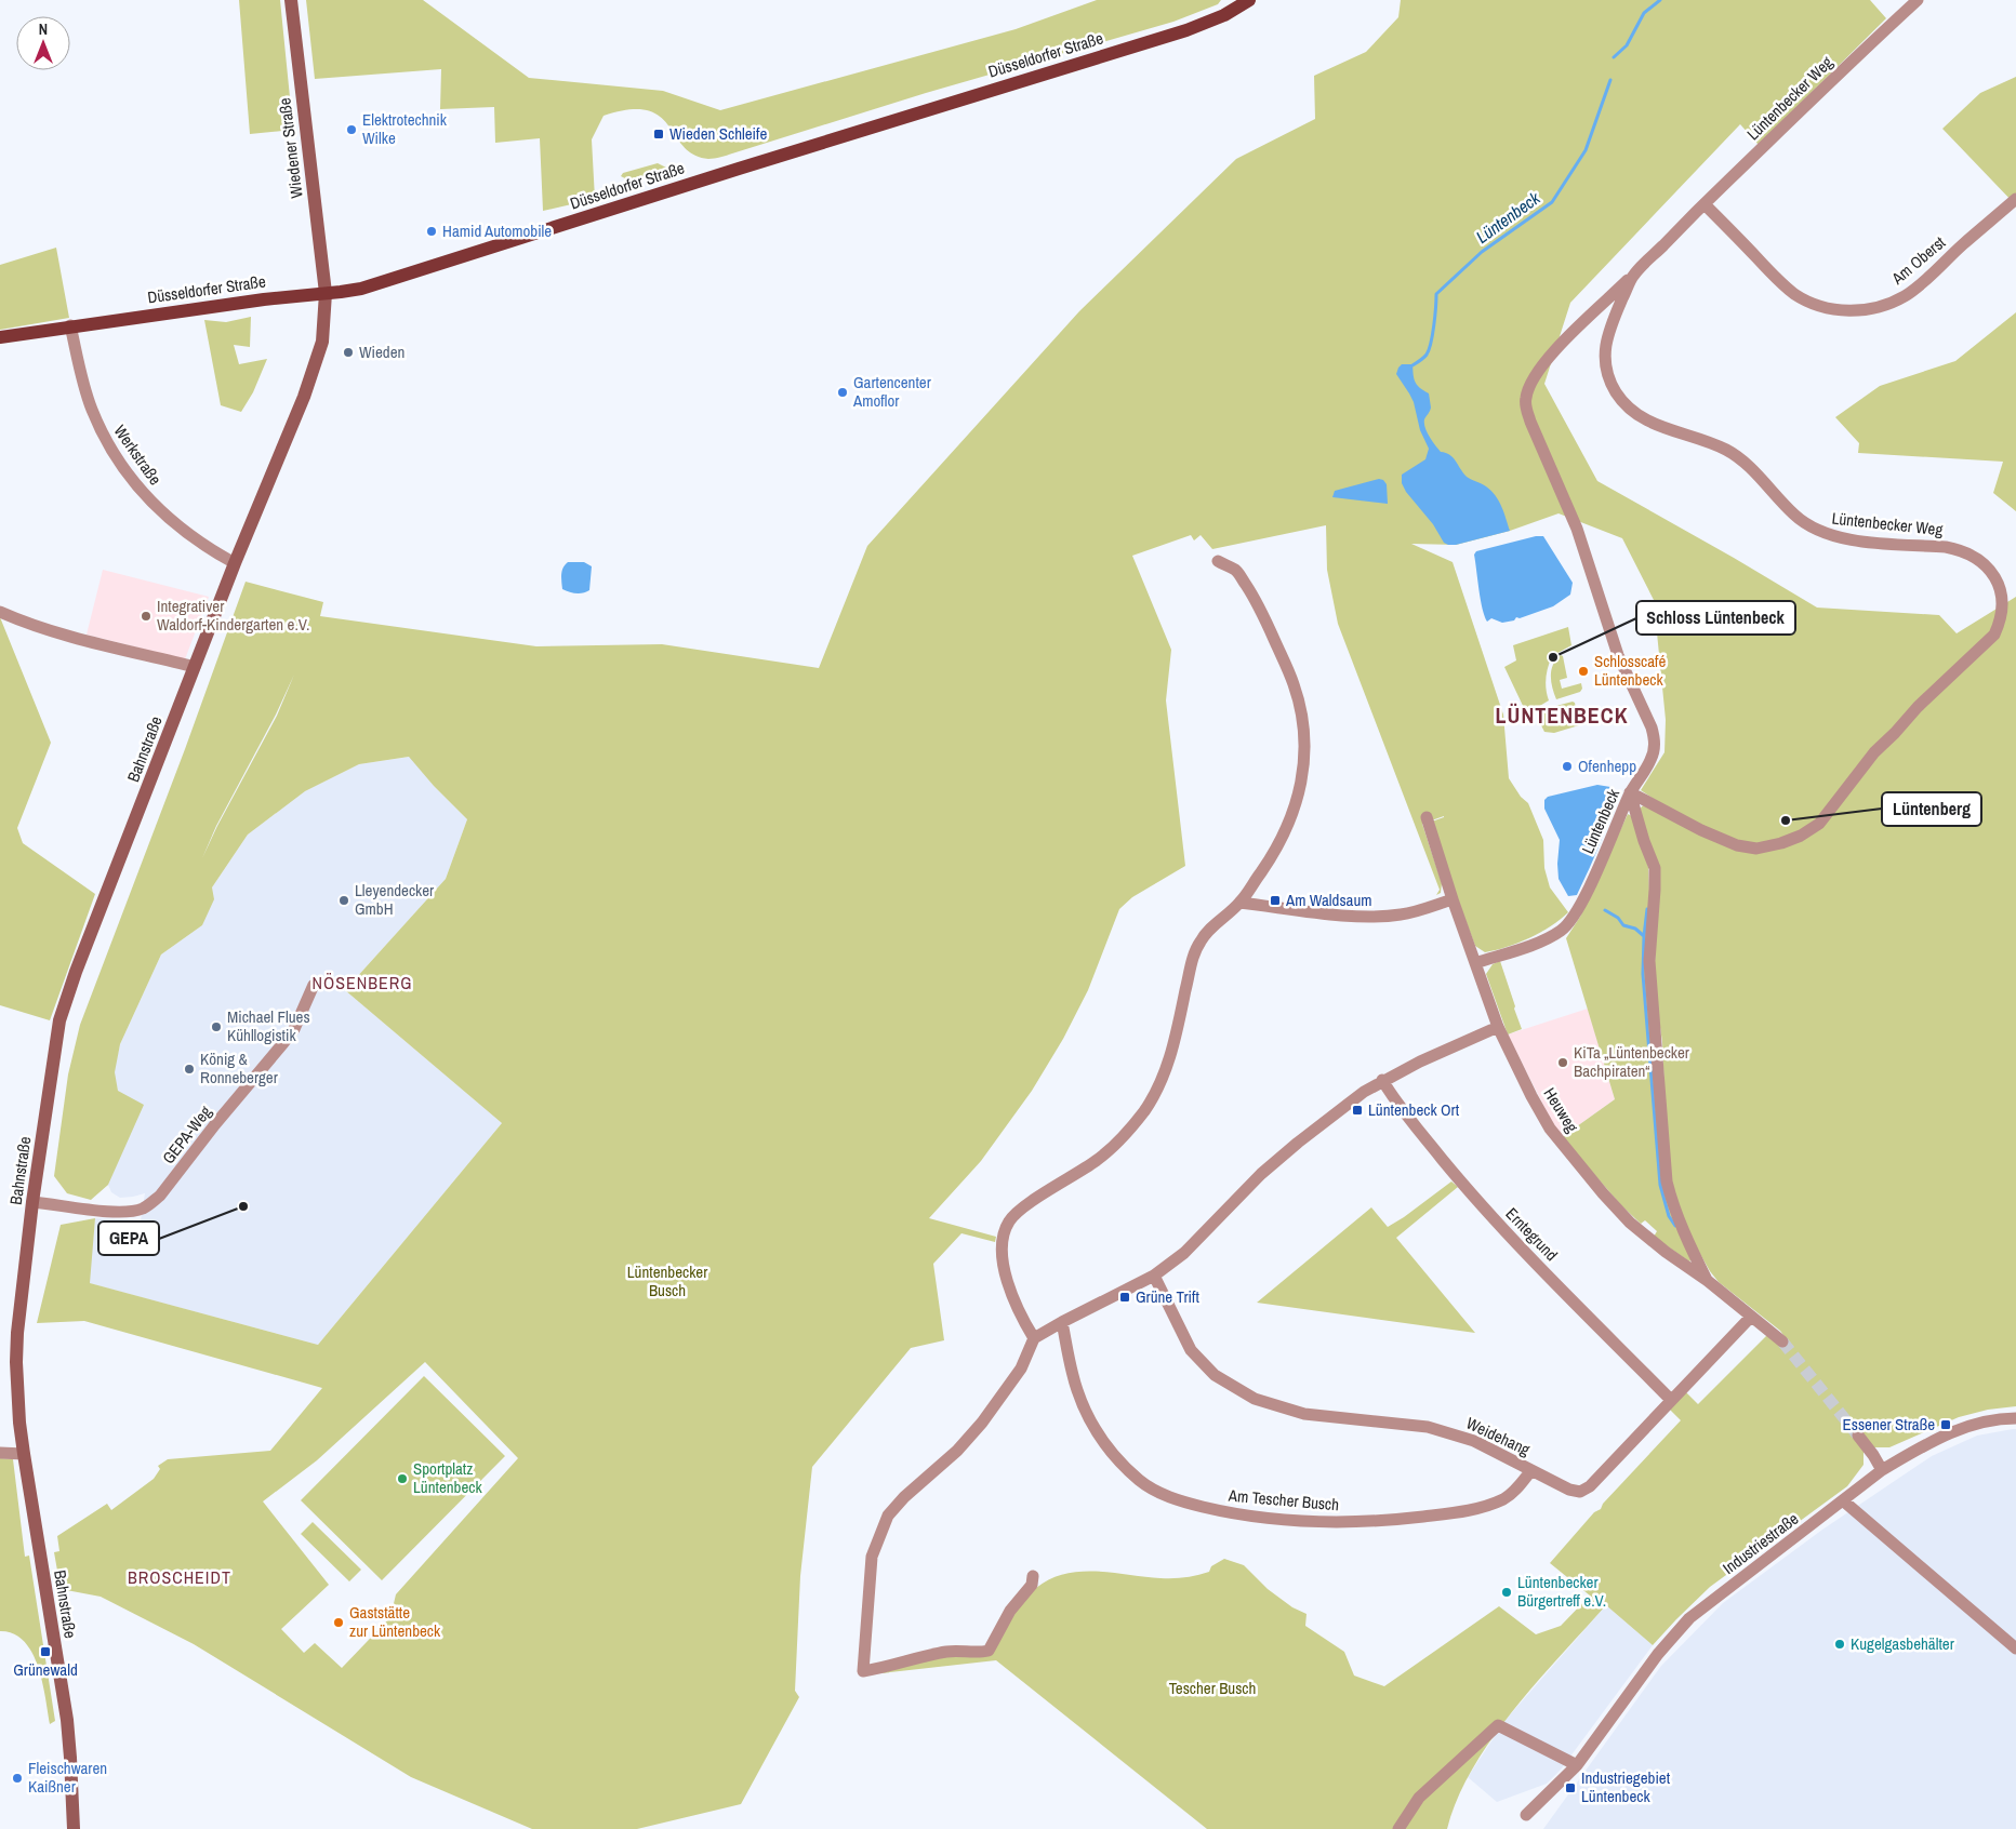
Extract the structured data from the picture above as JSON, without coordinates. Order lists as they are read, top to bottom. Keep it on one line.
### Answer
{"streets":{"main road":["Düsseldorfer Straße","Wiedener Straße","Bahnstraße"],"street":["Lüntenbecker Weg","Am Oberst","Werkstraße","Lüntenbeck","Heuweg","GEPA-Weg","Erntegrund","Weidehang","Am Tescher Busch","Industriestraße"]},"crossings":[["Düsseldorfer Straße","Wiedener Straße"],["Düsseldorfer Straße","Werkstraße"],["Düsseldorfer Straße","Bahnstraße"],["Lüntenbecker Weg","Am Oberst"],["Lüntenbecker Weg","Lüntenbeck"],["Wiedener Straße","Bahnstraße"],["Werkstraße","Bahnstraße"],["Bahnstraße","GEPA-Weg"],["Lüntenbeck","Heuweg"],["Heuweg","Weidehang"],["Erntegrund","Weidehang"],["Weidehang","Am Tescher Busch"]],"districts":["LÜNTENBECK","NÖSENBERG","BROSCHEIDT"],"water":["Lüntenbeck"],"parks":["Lüntenbecker Busch","Tescher Busch"],"places":{"other":["Elektrotechnik Wilke","Hamid Automobile","Wieden","Gartencenter Amoflor","Integrativer Waldorf-Kindergarten e.V.","Schloss Lüntenbeck","Schlosscafé Lüntenbeck","Ofenhepp","Lüntenberg","Lleyendecker GmbH","Michael Flues Kühllogistik","KiTa „Lüntenbecker Bachpiraten“","König & Ronneberger","GEPA","Sportplatz Lüntenbeck","Lüntenbecker Bürgertreff e.V.","Gaststätte zur Lüntenbeck","Kugelgasbehälter","Fleischwaren Kaißner"],"transit":["Wieden Schleife","Am Waldsaum","Lüntenbeck Ort","Grüne Trift","Essener Straße","Grünewald","Industriegebiet Lüntenbeck"]},"north":"top"}
